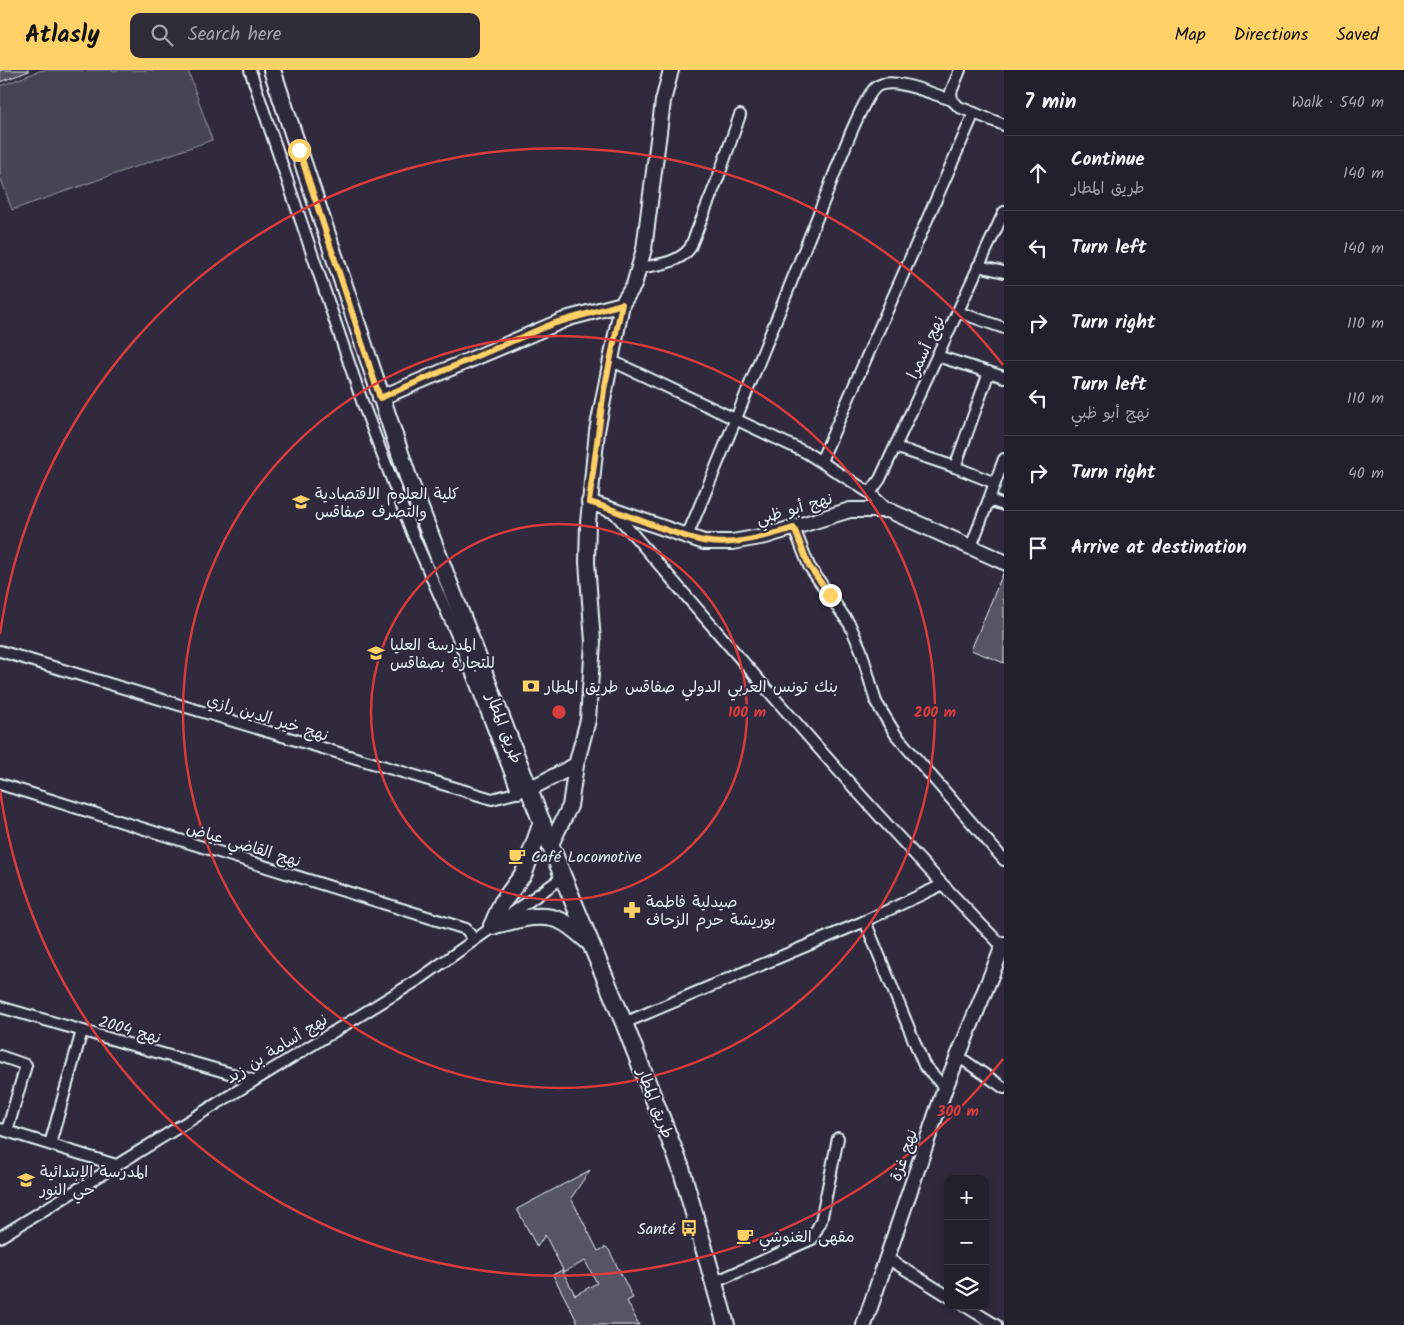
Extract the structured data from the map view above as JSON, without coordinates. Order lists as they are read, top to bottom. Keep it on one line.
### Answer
{"streets":{"main road":["طريق المطار"],"street":["نهج أسمرا","نهج أبو ظبي","نهج خير الدين رازي","نهج القاضي عياض","نهج 2004","نهج أسامة بن زيد","نهج غزة"]},"crossings":[["نهج خير الدين رازي","طريق المطار"],["طريق المطار","نهج أسامة بن زيد"],["نهج القاضي عياض","نهج أسامة بن زيد"],["نهج 2004","نهج أسامة بن زيد"]],"places":{"school or university":["كلية العلوم الاقتصادية والتصرف صفاقس","المدرسة العليا للتجارة بصفاقس","المدرسة الإبتدائية حي النور"],"bank":["بنك تونس العربي الدولي صفاقس طريق المطار"],"cafe":["Café Locomotive","مقهى الغنوشي"],"pharmacy":["صيدلية فاطمة بوريشة حرم الزحاف"],"bus stop":["Santé"]},"page":{"header":"Atlasly","search":"Search here","nav":["Map","Directions","Saved"],"heading":["7 min","Walk · 540 m"],"list":[["Continue","طريق المطار","140 m"],["Turn left","140 m"],["Turn right","110 m"],["Turn left","نهج أبو ظبي","110 m"],["Turn right","40 m"],"Arrive at destination"],"map_buttons":["+","−"]},"rings":["100 m","200 m","300 m"]}
